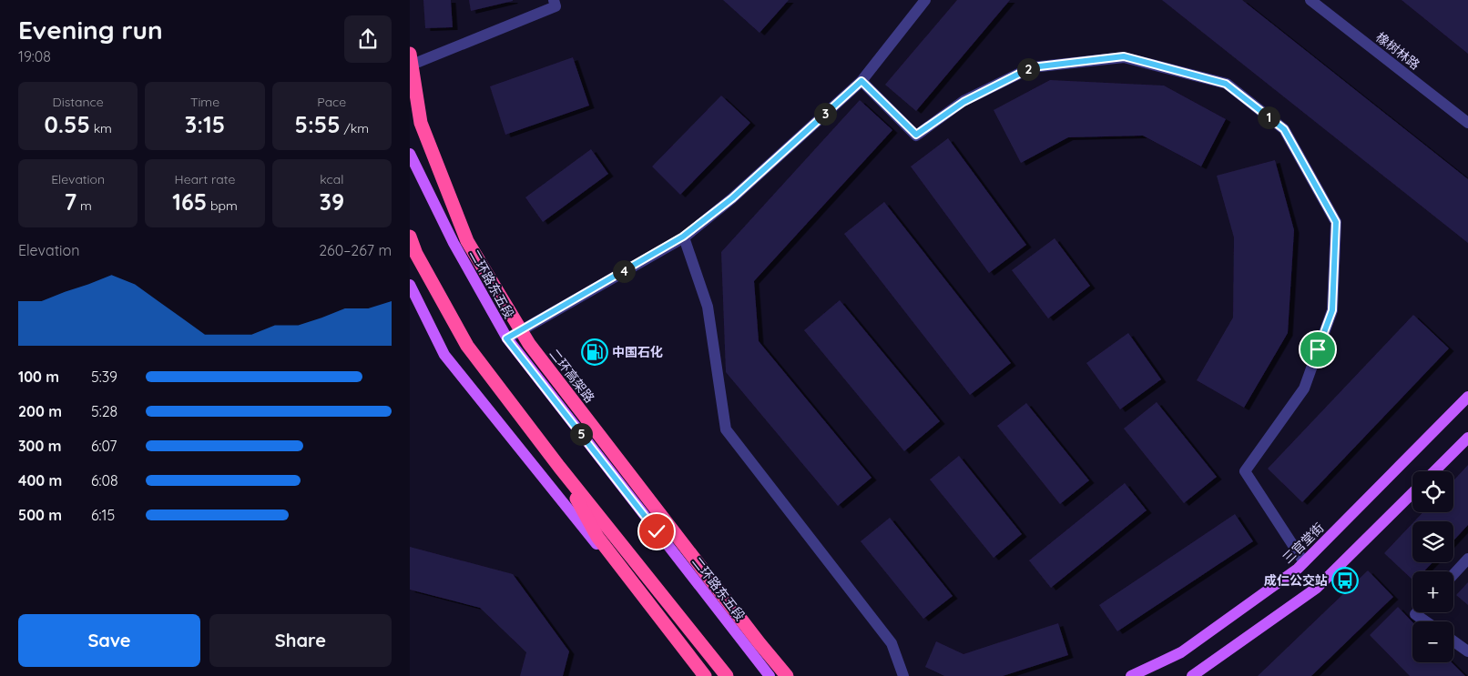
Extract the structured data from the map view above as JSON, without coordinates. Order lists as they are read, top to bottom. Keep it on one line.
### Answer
{"streets":{"highway":["二环高架路"],"main road":["二环路东五段","三官堂街"],"street":["橡树林路"]},"places":{"fuel station":["中国石化"],"bus stop":["成仁公交站"]},"page":{"heading":["Evening run","19:08"],"pins":["2","3","1","4","5"],"stats":[["Distance","0.55 km"],["Time","3:15"],["Pace","5:55 /km"],["Elevation","7 m"],["Heart rate","165 bpm"],["kcal","39"]],"chart":["Elevation","260–267 m"],"list":[{"name":"100 m","note":"5:39"},{"name":"200 m","note":"5:28"},{"name":"300 m","note":"6:07"},{"name":"400 m","note":"6:08"},{"name":"500 m","note":"6:15"}],"map_buttons":["+","−"],"buttons":["Save","Share"]}}
